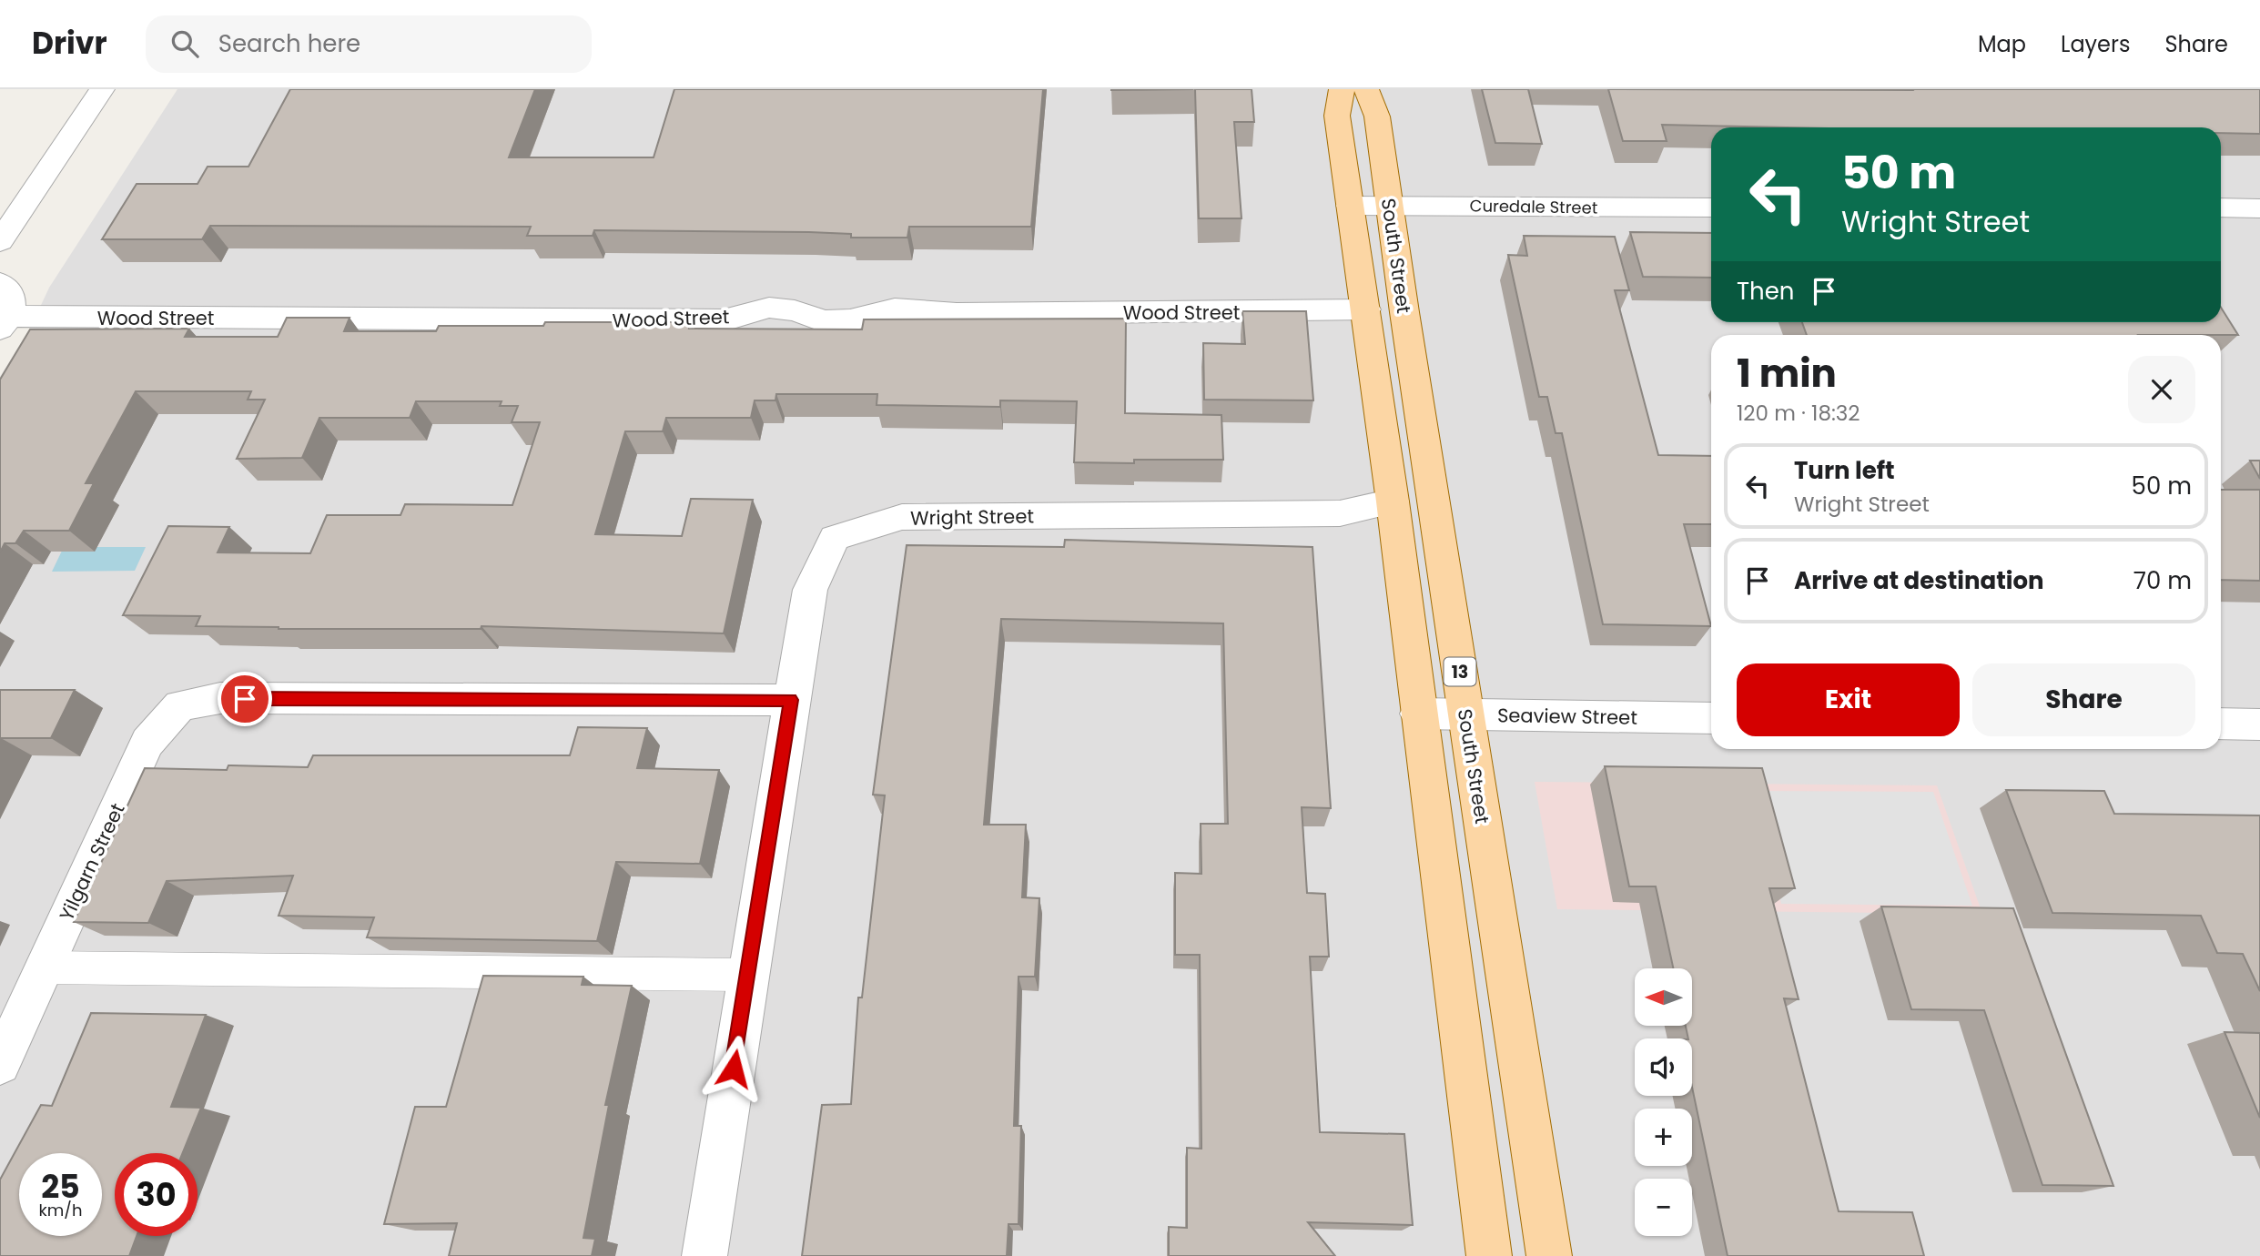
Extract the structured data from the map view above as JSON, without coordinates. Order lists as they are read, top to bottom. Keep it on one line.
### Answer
{"streets":{"main road":["South Street","13"],"street":["Curedale Street","Wood Street","Wright Street","Seaview Street","Yilgarn Street"]},"crossings":[["Curedale Street","South Street"],["South Street","Wood Street"],["South Street","Wright Street"],["South Street","Seaview Street"],["Wright Street","Yilgarn Street"]],"north":"left","page":{"header":"Drivr","search":"Search here","nav":["Map","Layers","Share"],"turn":["50 m","Wright Street"],"then":"Then","heading":["1 min","120 m · 18:32"],"list":[{"name":"Turn left","note":"Wright Street","value":"50 m"},{"name":"Arrive at destination","value":"70 m"}],"buttons":["Exit","Share"],"map_buttons":["+","−"],"speed":"25 km/h","limit":"30"}}
